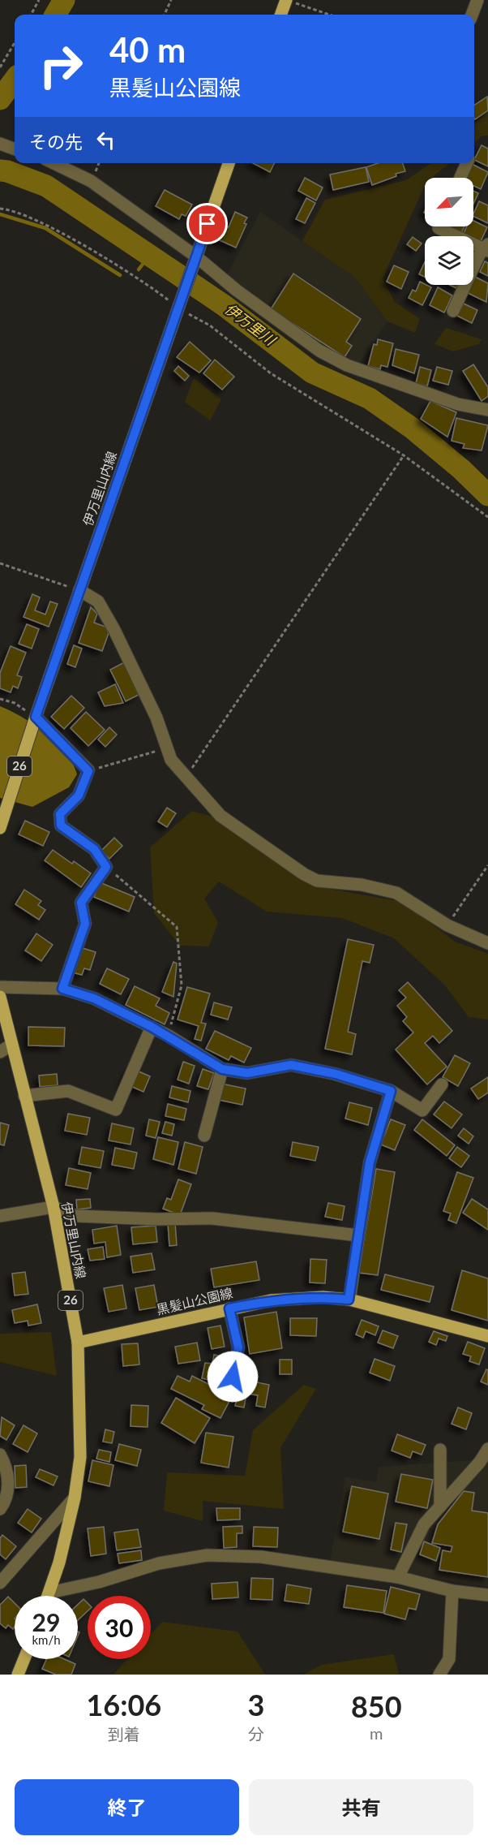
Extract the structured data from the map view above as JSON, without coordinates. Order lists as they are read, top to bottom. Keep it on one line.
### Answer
{"streets":{"main road":["伊万里山内線","26","黒髪山公園線"]},"crossings":[["伊万里山内線","黒髪山公園線"]],"water":["伊万里川"],"north":"bottom left","page":{"turn":["40 m","黒髪山公園線"],"then":"その先","speed":"29 km/h","limit":"30","eta":["16:06","到着","3","分","850","m"],"buttons":["終了","共有"]}}
